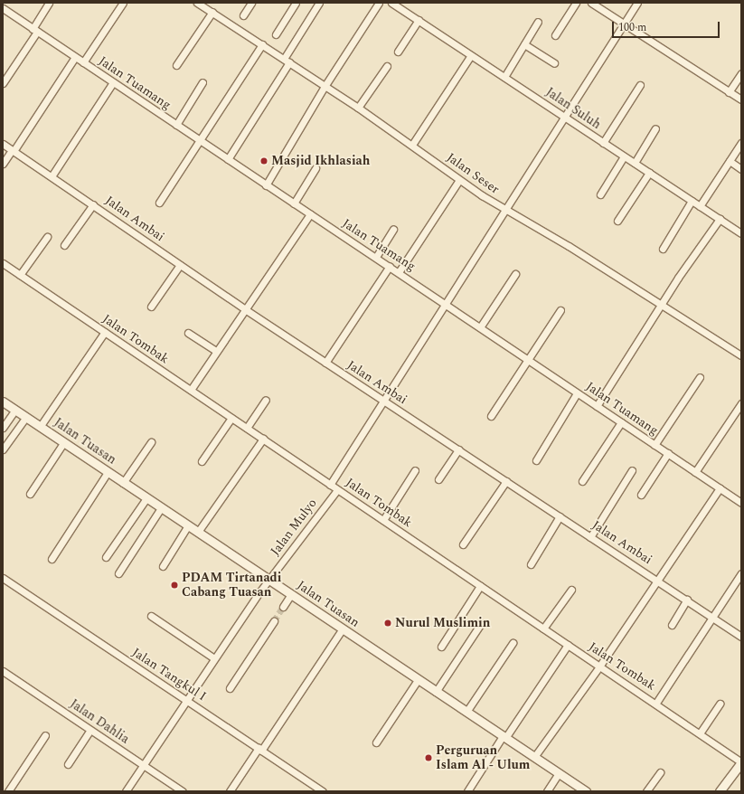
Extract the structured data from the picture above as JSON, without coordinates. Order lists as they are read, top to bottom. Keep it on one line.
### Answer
{"streets":{"street":["Jalan Tuamang","Jalan Suluh","Jalan Seser","Jalan Ambai","Jalan Tombak","Jalan Tuasan","Jalan Mulyo","Jalan Tangkul I","Jalan Dahlia"]},"crossings":[["Jalan Tombak","Jalan Mulyo"],["Jalan Tuasan","Jalan Mulyo"],["Jalan Mulyo","Jalan Tangkul I"],["Jalan Mulyo","Jalan Dahlia"]],"places":["Masjid Ikhlasiah","PDAM Tirtanadi Cabang Tuasan","Nurul Muslimin","Perguruan Islam Al - Ulum"],"scale_bar":"100 m"}
